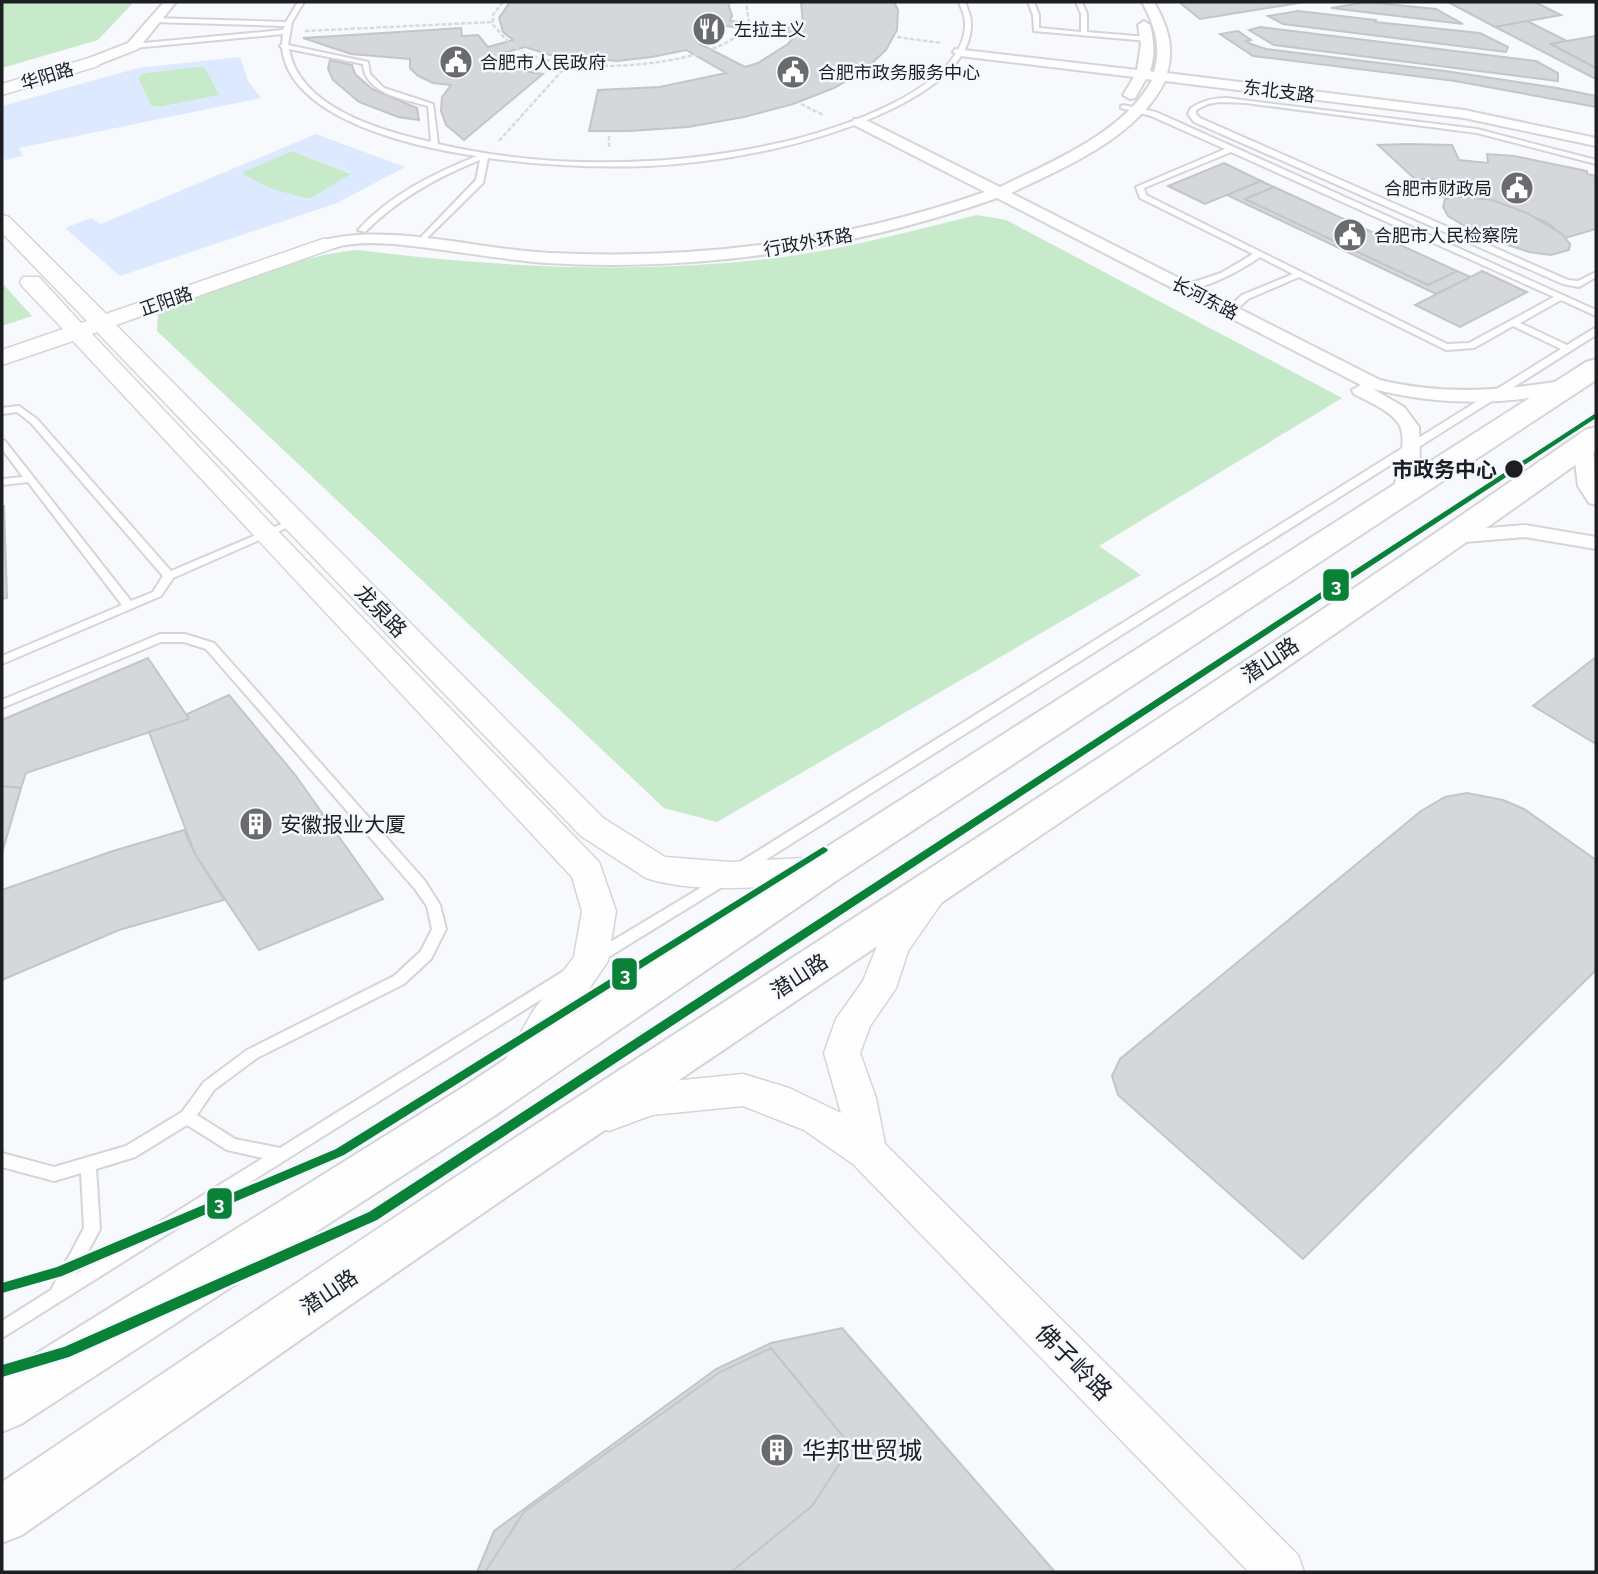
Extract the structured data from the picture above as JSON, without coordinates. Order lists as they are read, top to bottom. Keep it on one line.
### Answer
{"streets":{"main road":["潜山路"],"street":["华阳路","东北支路","行政外环路","长河东路","正阳路","龙泉路","佛子岭路"]},"crossings":[["东北支路","行政外环路"],["行政外环路","长河东路"],["行政外环路","正阳路"],["正阳路","龙泉路"],["潜山路","佛子岭路"]],"places":{"restaurant":["左拉主义"],"public building":["合肥市人民政府","合肥市政务服务中心","合肥市财政局","合肥市人民检察院"],"other":["市政务中心"],"building":["安徽报业大厦","华邦世贸城"]},"lines":["transit line 3"]}
